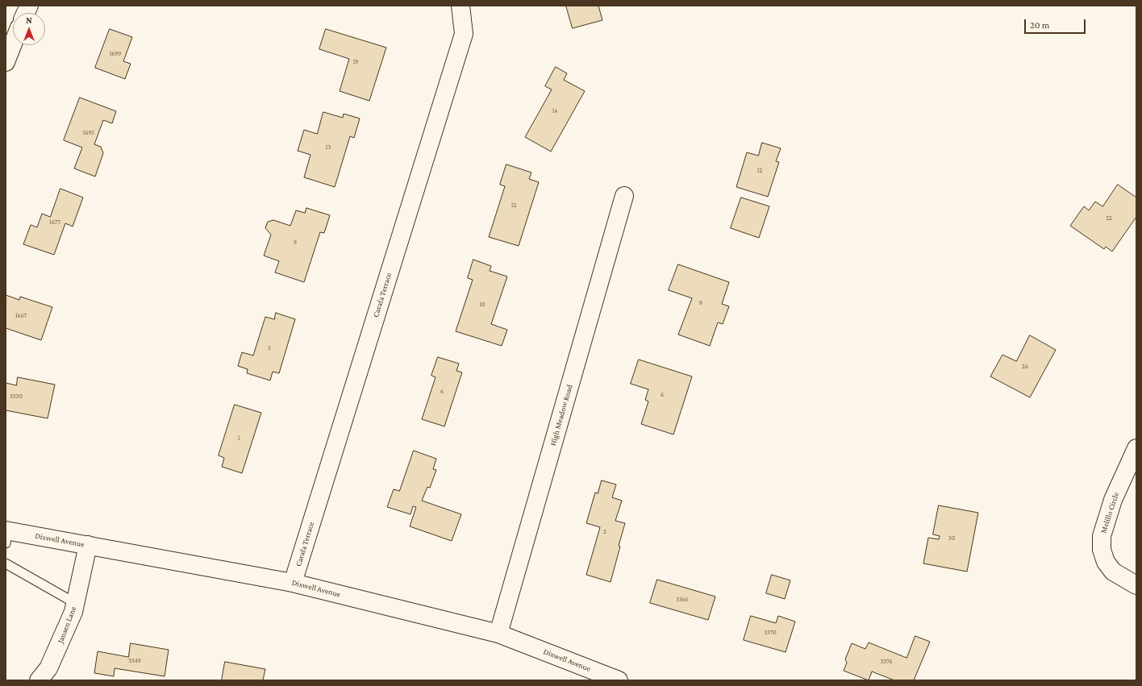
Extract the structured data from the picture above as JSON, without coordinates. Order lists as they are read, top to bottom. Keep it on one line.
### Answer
{"streets":{"street":["Carafa Terrace","High Meadow Road","Melillo Circle","Dixwell Avenue","Jansen Lane"]},"crossings":[["Carafa Terrace","Dixwell Avenue"],["High Meadow Road","Dixwell Avenue"],["Dixwell Avenue","Jansen Lane"]],"house_numbers":["1699","19","14","1695","13","12","12","22","1677","9","8","10","1667","5","26","6","6","3330","1","2","30","3366","3370","3349","3376"],"scale_bar":"20 m","north":"top"}
